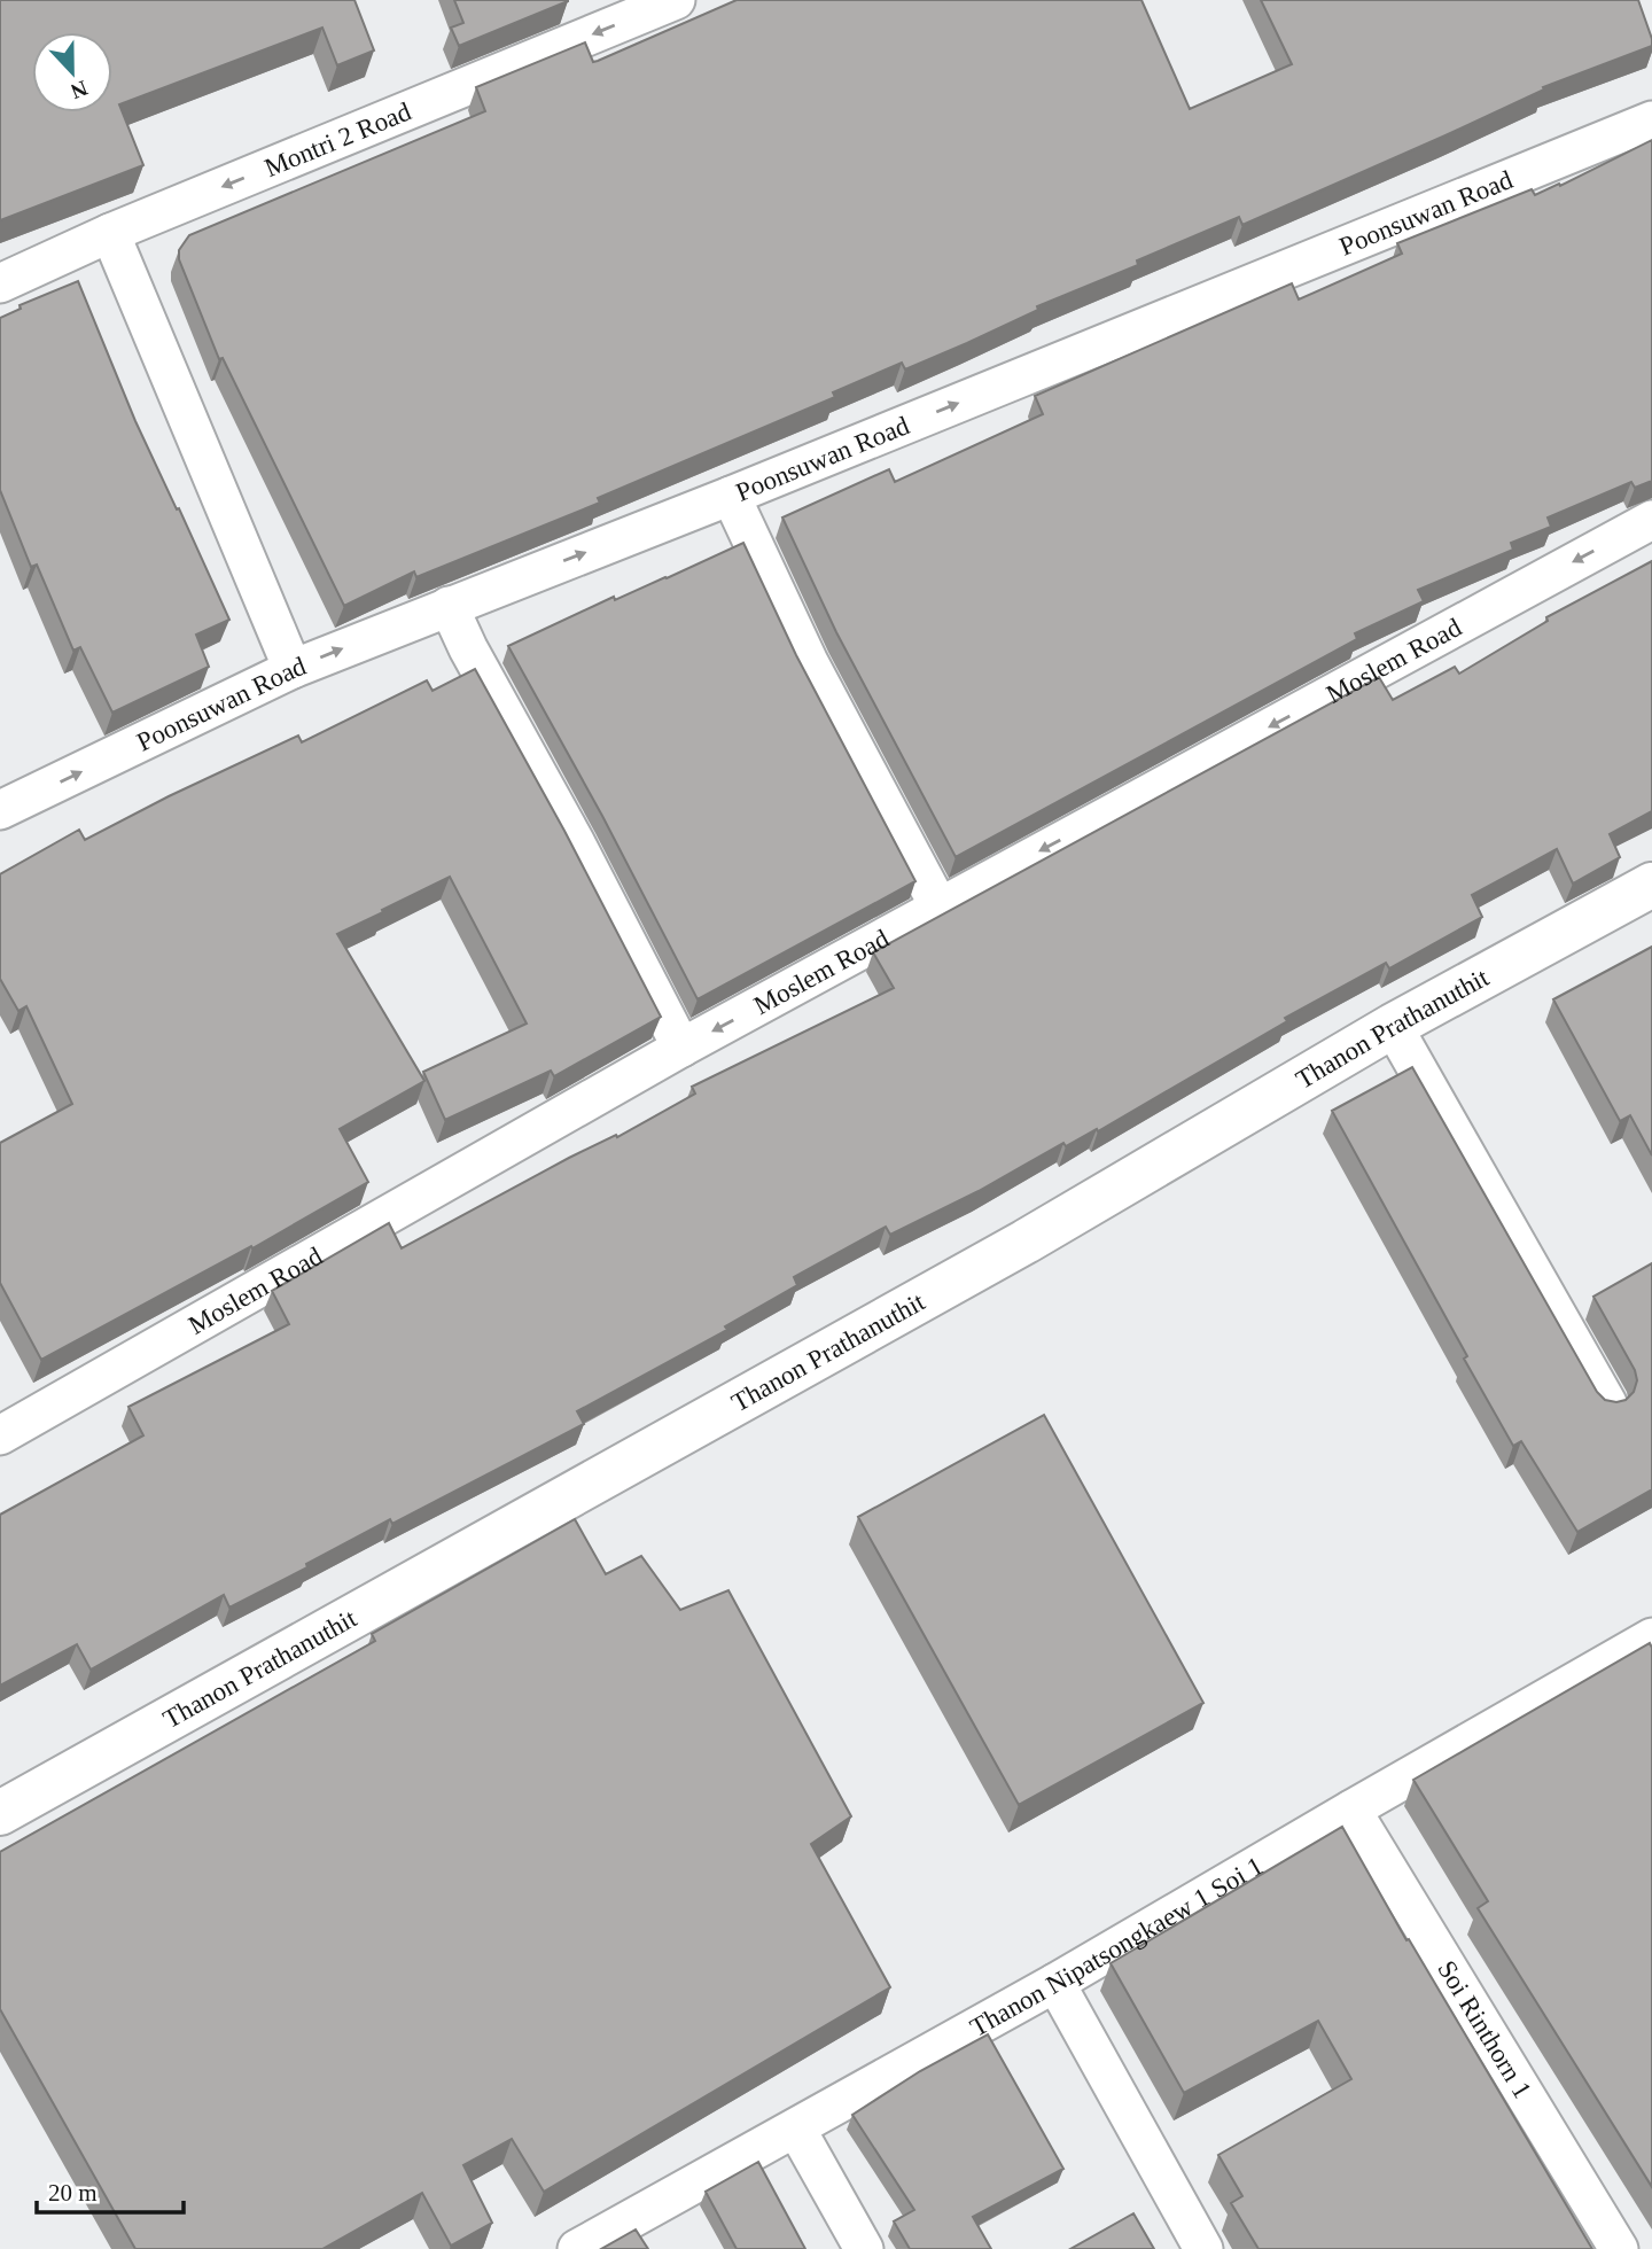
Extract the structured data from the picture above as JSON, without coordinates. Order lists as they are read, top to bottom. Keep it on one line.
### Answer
{"streets":{"street":["Montri 2 Road","Poonsuwan Road","Moslem Road","Thanon Prathanuthit","Thanon Nipatsongkaew 1 Soi 1","Soi Rinthorn 1"]},"crossings":[["Thanon Nipatsongkaew 1 Soi 1","Soi Rinthorn 1"]],"one_way":["Montri 2 Road","Poonsuwan Road","Moslem Road"],"scale_bar":"20 m","north":"bottom"}
